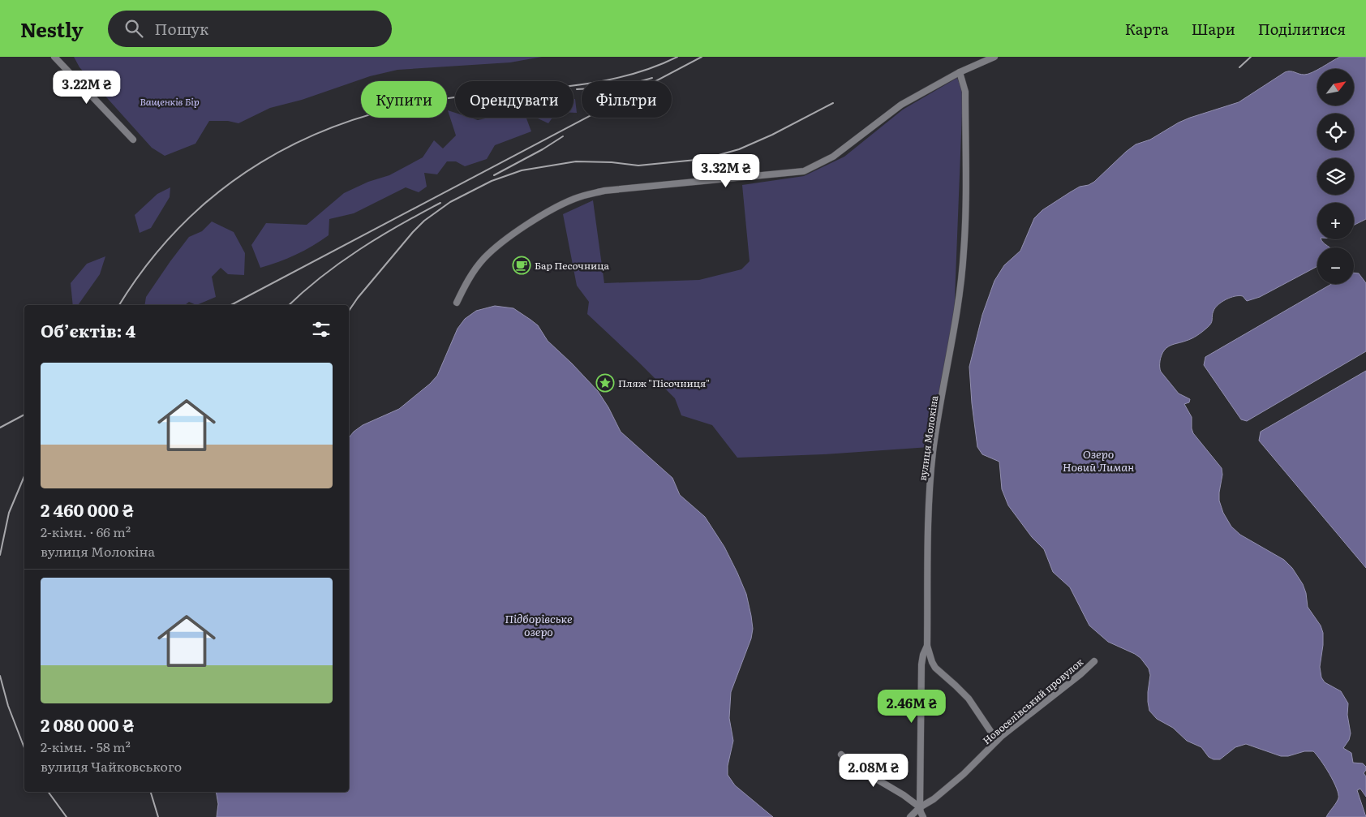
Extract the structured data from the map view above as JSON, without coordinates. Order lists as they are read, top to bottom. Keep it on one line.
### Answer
{"streets":{"street":["вулиця Молокіна","Новоселівський провулок"]},"crossings":[["вулиця Молокіна","Новоселівський провулок"]],"water":["Озеро Новий Лиман","Підборівське озеро"],"parks":["Ващенків Бір"],"places":{"cafe":["Бар Песочница"],"place":["Пляж \"Пісочниця\""]},"north":"top right","page":{"header":"Nestly","search":"Пошук","nav":["Карта","Шари","Поділитися"],"map_buttons":["+","−"],"price":["3.22M ₴","3.32M ₴","2.46M ₴","2.08M ₴"],"chip":["Купити","Орендувати","Фільтри"],"heading":"Об’єктів: 4","list":[{"name":"2 460 000 ₴","note":"2-кімн. · 66 m² · вулиця Молокіна"},{"name":"2 080 000 ₴","note":"2-кімн. · 58 m² · вулиця Чайковського"}]}}
